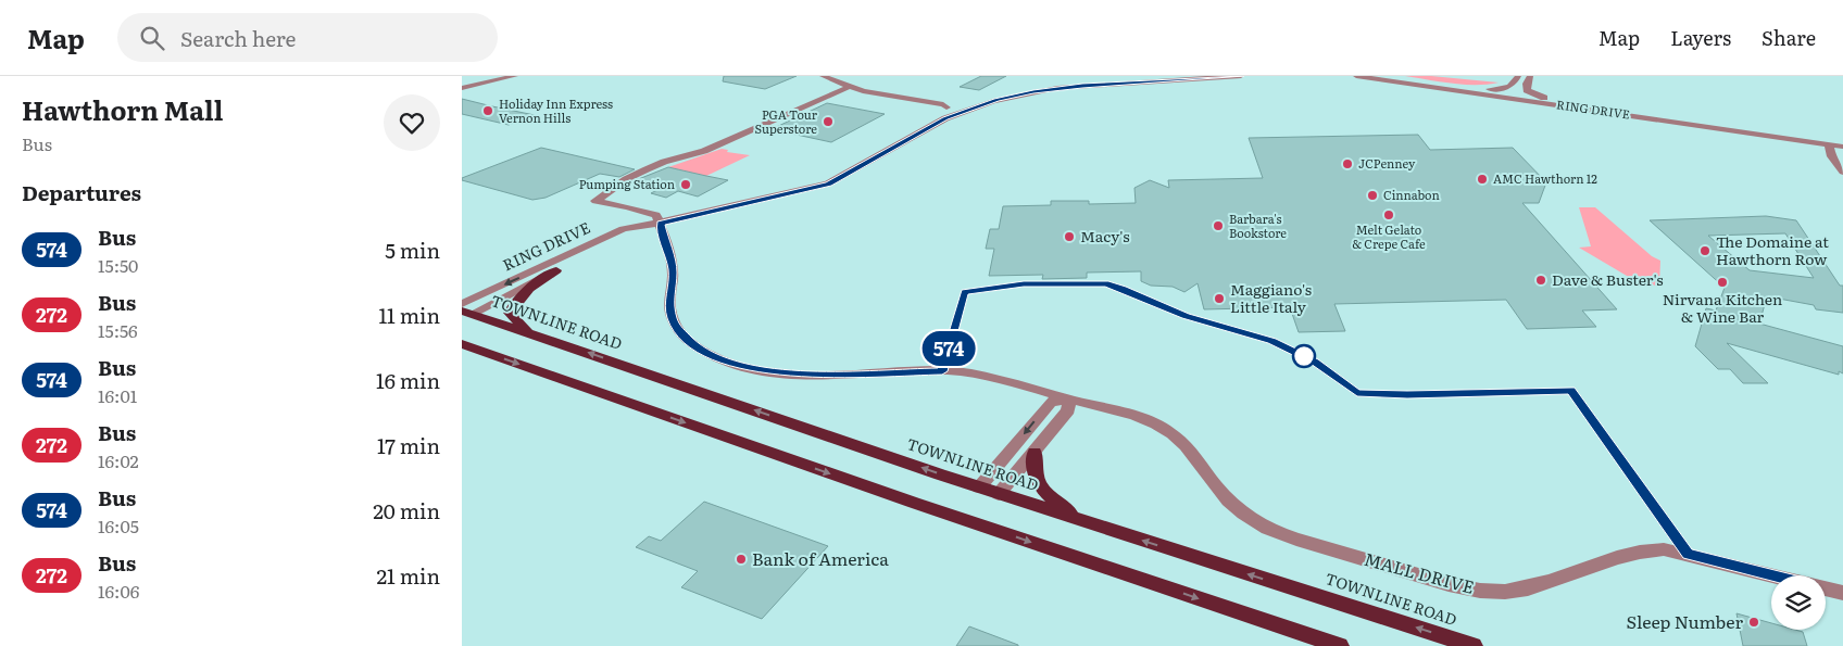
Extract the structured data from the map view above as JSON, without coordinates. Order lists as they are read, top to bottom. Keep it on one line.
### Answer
{"streets":{"main road":["TOWNLINE ROAD"],"street":["RING DRIVE","MALL DRIVE"]},"crossings":[["RING DRIVE","TOWNLINE ROAD"],["RING DRIVE","MALL DRIVE"]],"places":["Holiday Inn Express Vernon Hills","PGA Tour Superstore","JCPenney","AMC Hawthorn 12","Pumping Station","Cinnabon","Melt Gelato & Crepe Cafe","Barbara's Bookstore","Macy's","The Domaine at Hawthorn Row","Dave & Buster's","Nirvana Kitchen & Wine Bar","Maggiano's Little Italy","Bank of America","Sleep Number"],"lines":["bus line 574"],"page":{"header":"Map","search":"Search here","nav":["Map","Layers","Share"],"heading":[["Hawthorn Mall","Bus"],"Departures"],"on_map":"574","list":[{"mark":"574","name":"Bus","note":"15:50","value":"5 min"},{"mark":"272","name":"Bus","note":"15:56","value":"11 min"},{"mark":"574","name":"Bus","note":"16:01","value":"16 min"},{"mark":"272","name":"Bus","note":"16:02","value":"17 min"},{"mark":"574","name":"Bus","note":"16:05","value":"20 min"},{"mark":"272","name":"Bus","note":"16:06","value":"21 min"}]}}
